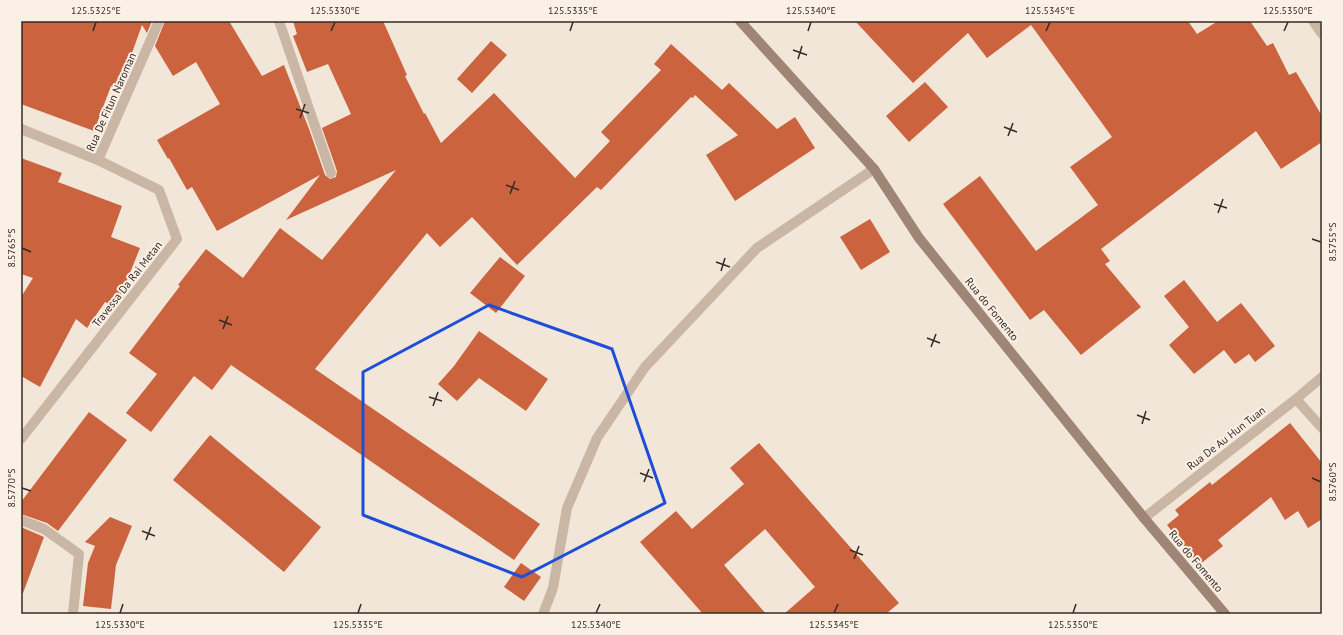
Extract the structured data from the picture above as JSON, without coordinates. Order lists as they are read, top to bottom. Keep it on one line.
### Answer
{"streets":{"street":["Rua De Fitun Naroman","Travessa Da Rai Metan","Rua do Fomento","Rua De Au Hun Tuan"]},"crossings":[["Rua De Fitun Naroman","Travessa Da Rai Metan"],["Rua do Fomento","Rua De Au Hun Tuan"]],"coordinates":["125.5325°E","125.5330°E","125.5335°E","125.5340°E","125.5345°E","125.5350°E","8.5755°S","8.5765°S","8.5760°S","8.5770°S"]}
